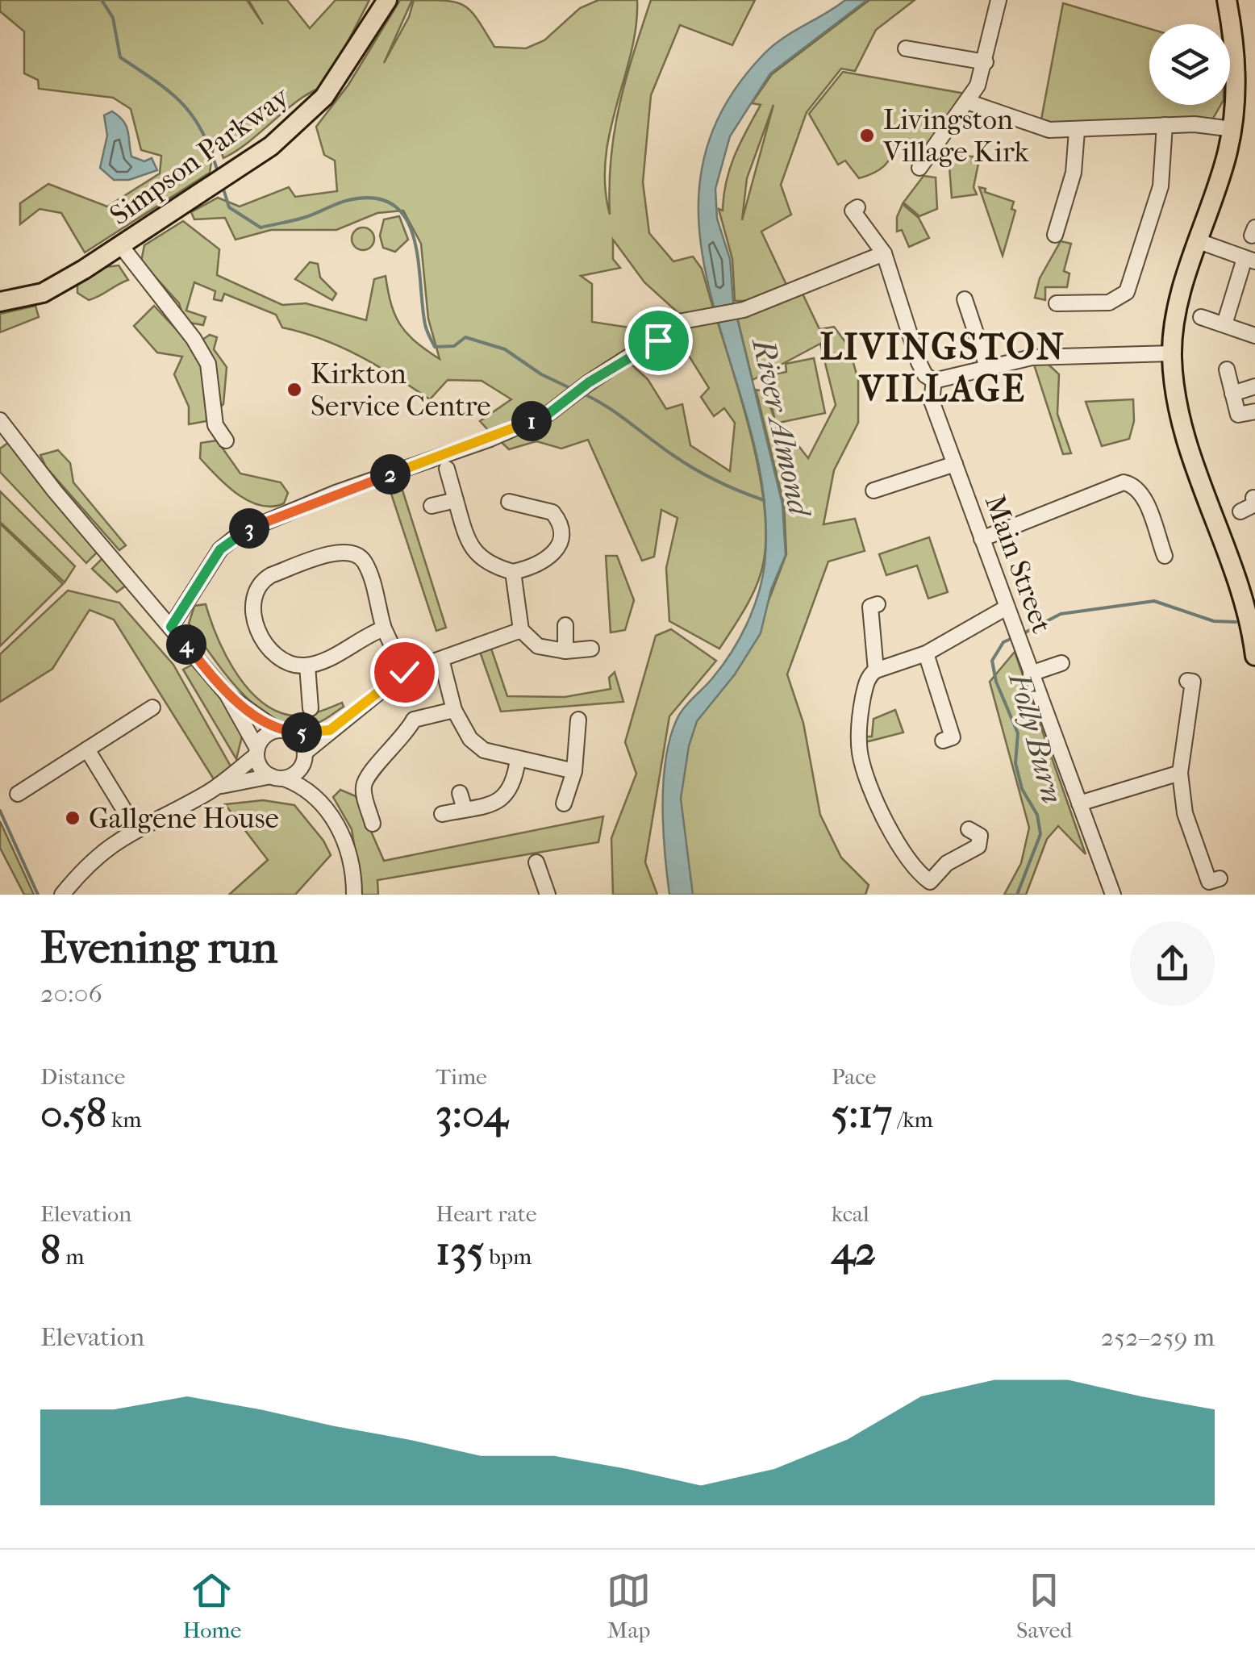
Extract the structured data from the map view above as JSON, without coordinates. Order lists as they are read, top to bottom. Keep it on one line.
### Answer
{"streets":{"main road":["Simpson Parkway"],"street":["Main Street"]},"districts":["LIVINGSTON VILLAGE"],"water":["River Almond","Folly Burn"],"places":["Livingston Village Kirk","Kirkton Service Centre","Gallgene House"],"page":{"pins":["1","2","3","4","5"],"heading":["Evening run","20:06"],"stats":[["Distance","0.58 km"],["Time","3:04"],["Pace","5:17 /km"],["Elevation","8 m"],["Heart rate","135 bpm"],["kcal","42"]],"chart":["Elevation","252–259 m"],"tabs":["Home","Map","Saved"]}}
